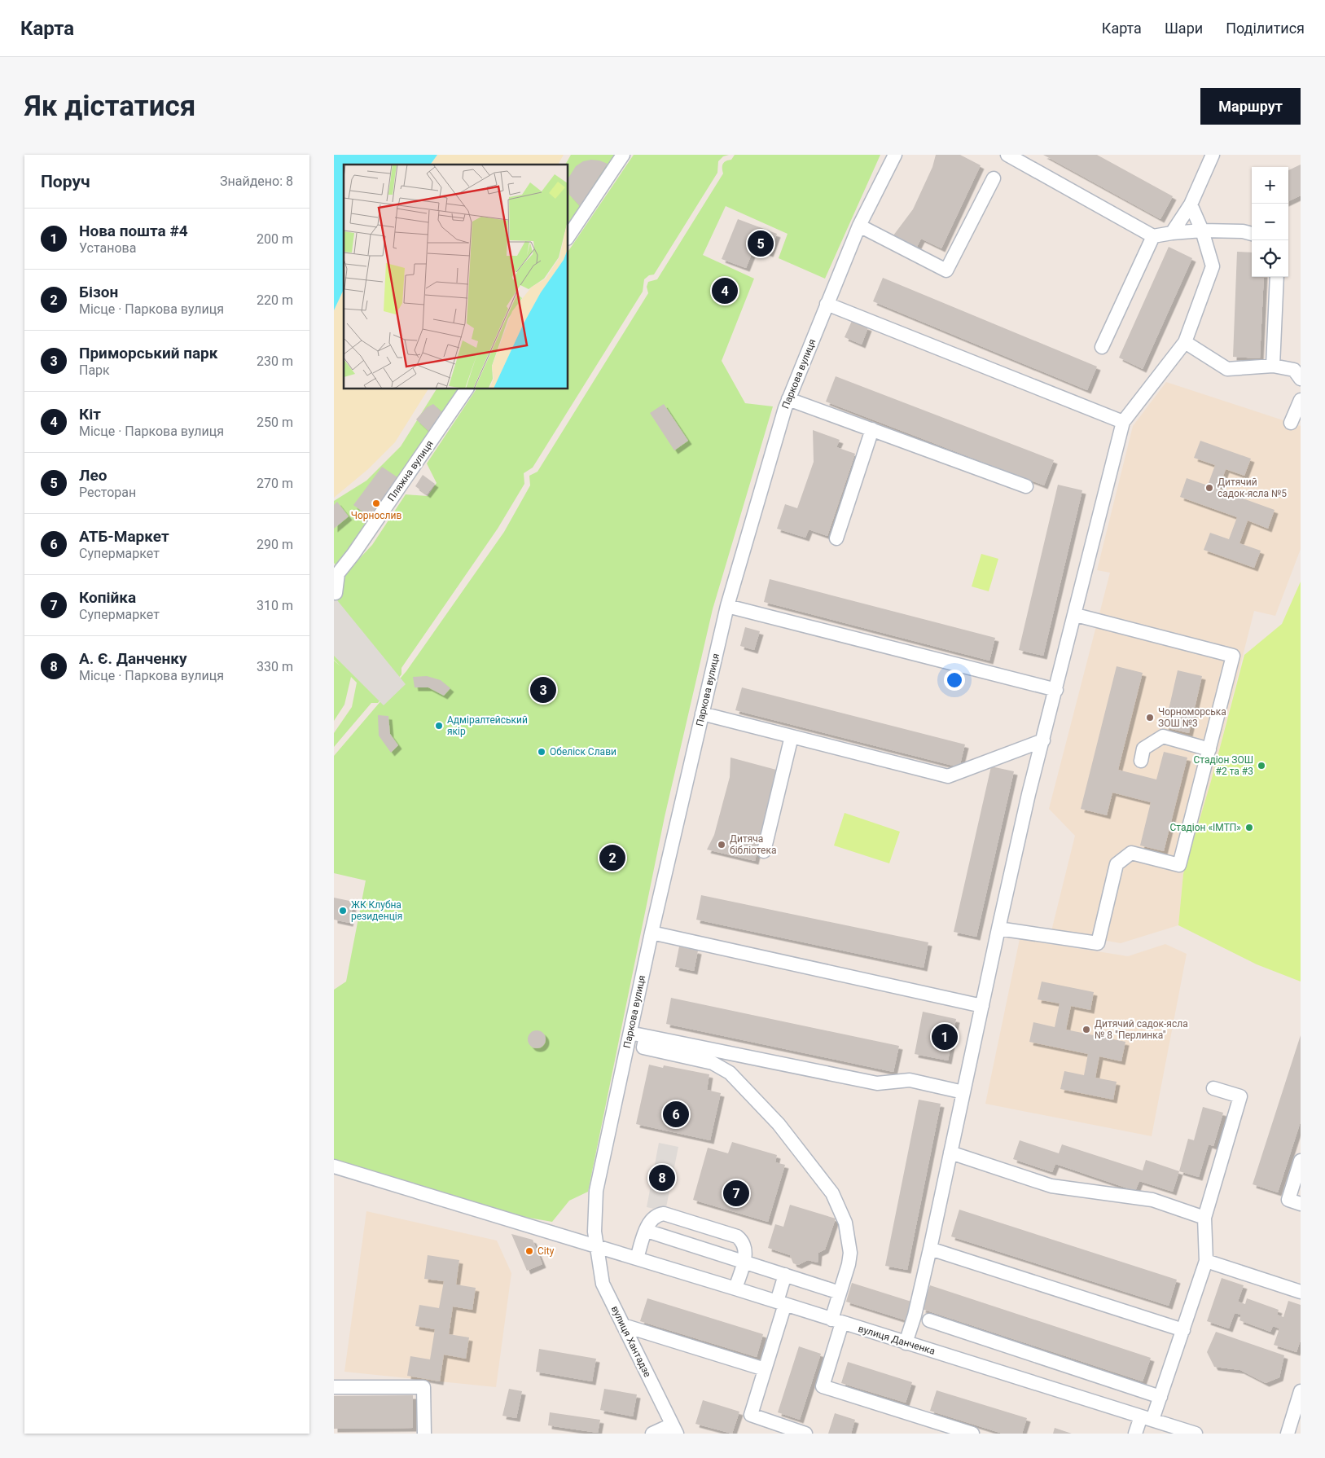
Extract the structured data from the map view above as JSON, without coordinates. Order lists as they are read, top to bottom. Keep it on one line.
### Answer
{"streets":{"street":["Паркова вулиця","Пляжна вулиця","вулиця Данченка","вулиця Хантадзе"]},"crossings":[["Паркова вулиця","вулиця Данченка"],["Паркова вулиця","вулиця Хантадзе"],["вулиця Данченка","вулиця Хантадзе"]],"places":["Дитячий садок-ясла №5","Чорнослив","Чорноморська ЗОШ №3","Адміралтейський якір","Обеліск Cлави","Стадіон ЗОШ #2 та #3","Стадіон «ІМТП»","Дитяча бібліотека","ЖК Клубна резиденція","Дитячий садок-ясла № 8 \"Перлинка\"","City"],"page":{"header":"Карта","nav":["Карта","Шари","Поділитися"],"buttons":"Маршрут","title":"Як дістатися","heading":["Поруч","Знайдено: 8"],"map_buttons":["+","−"],"list":[{"mark":"1","name":"Нова пошта #4","note":"Установа","value":"200 m"},{"mark":"2","name":"Бізон","note":"Місце · Паркова вулиця","value":"220 m"},{"mark":"3","name":"Приморський парк","note":"Парк","value":"230 m"},{"mark":"4","name":"Кіт","note":"Місце · Паркова вулиця","value":"250 m"},{"mark":"5","name":"Лео","note":"Ресторан","value":"270 m"},{"mark":"6","name":"АТБ-Маркет","note":"Супермаркет","value":"290 m"},{"mark":"7","name":"Копійка","note":"Супермаркет","value":"310 m"},{"mark":"8","name":"А. Є. Данченку","note":"Місце · Паркова вулиця","value":"330 m"}],"pins":["5","4","3","2","1","6","8","7"]}}
